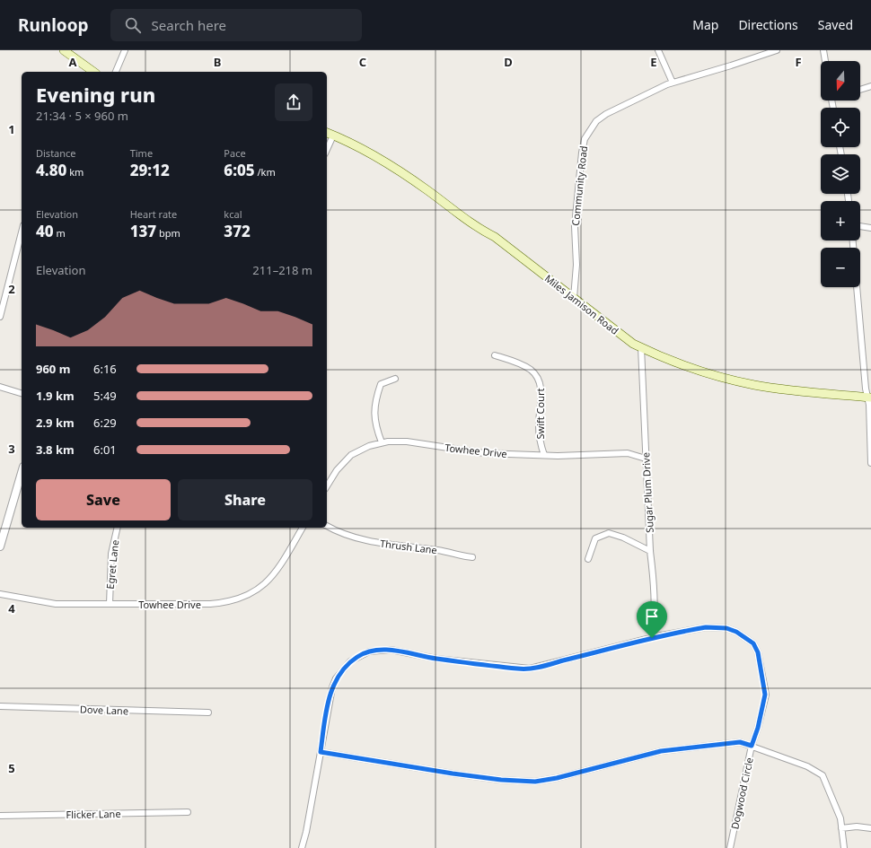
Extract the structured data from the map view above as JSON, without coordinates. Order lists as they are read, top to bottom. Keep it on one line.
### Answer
{"streets":{"main road":["Miles Jamison Road"],"street":["Community Road","Swift Court","Towhee Drive","Sugar Plum Drive","Thrush Lane","Egret Lane","Dove Lane","Dogwood Circle","Flicker Lane"]},"crossings":[["Community Road","Miles Jamison Road"],["Miles Jamison Road","Sugar Plum Drive"],["Swift Court","Towhee Drive"],["Towhee Drive","Sugar Plum Drive"],["Towhee Drive","Egret Lane"],["Sugar Plum Drive","Dogwood Circle"]],"north":"bottom","page":{"header":"Runloop","search":"Search here","nav":["Map","Directions","Saved"],"map_buttons":["+","−"],"heading":["Evening run","21:34 · 5 × 960 m"],"stats":[["Distance","4.80 km"],["Time","29:12"],["Pace","6:05 /km"],["Elevation","40 m"],["Heart rate","137 bpm"],["kcal","372"]],"chart":["Elevation","211–218 m"],"list":[{"name":"960 m","note":"6:16"},{"name":"1.9 km","note":"5:49"},{"name":"2.9 km","note":"6:29"},{"name":"3.8 km","note":"6:01"}],"buttons":["Save","Share"]},"grid":{"columns":["A","B","C","D","E","F"],"rows":["1","2","3","4","5"]}}
